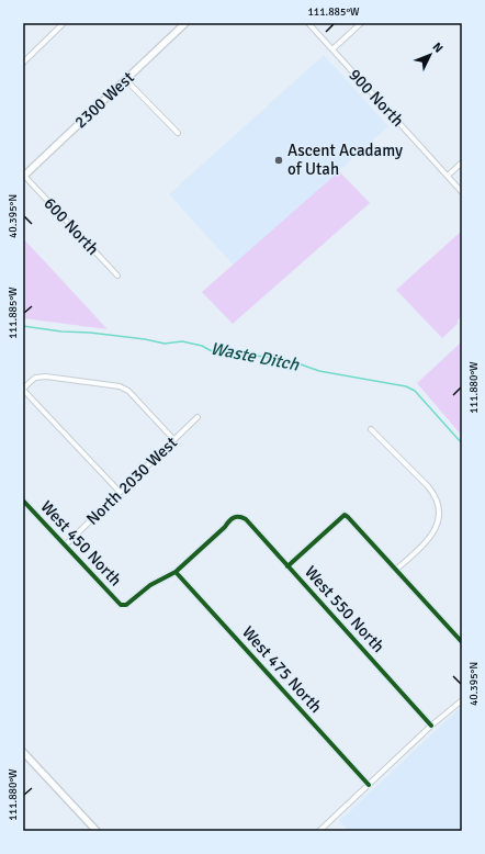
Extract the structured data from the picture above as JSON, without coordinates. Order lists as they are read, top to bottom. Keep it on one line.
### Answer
{"streets":{"main road":["2300 West"],"street":["900 North","600 North","North 2030 West","West 450 North","West 550 North","West 475 North"]},"crossings":[["2300 West","600 North"],["North 2030 West","West 450 North"],["West 450 North","West 550 North"],["West 450 North","West 475 North"],["West 550 North","West 475 North"]],"water":["Waste Ditch"],"places":["Ascent Acadamy of Utah"],"north":"top right","coordinates":["111.885°W","40.395°N","111.880°W"]}
